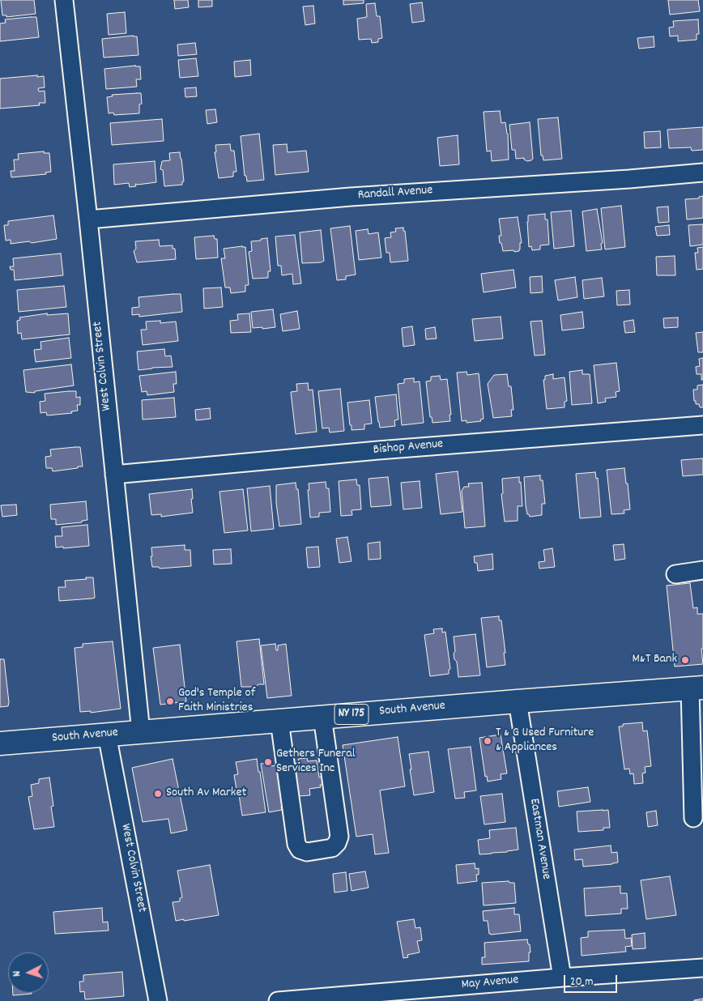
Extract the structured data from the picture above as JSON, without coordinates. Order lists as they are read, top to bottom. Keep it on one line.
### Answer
{"streets":{"main road":["South Avenue","NY 175"],"street":["Randall Avenue","West Colvin Street","Bishop Avenue","Eastman Avenue","May Avenue"]},"crossings":[["Randall Avenue","West Colvin Street"],["West Colvin Street","Bishop Avenue"],["West Colvin Street","South Avenue"],["South Avenue","Eastman Avenue"],["Eastman Avenue","May Avenue"]],"places":["M&T Bank","God's Temple of Faith Ministries","T & G Used Furniture & Appliances","Gethers Funeral Services Inc","South Av Market"],"scale_bar":"20 m","north":"left"}
